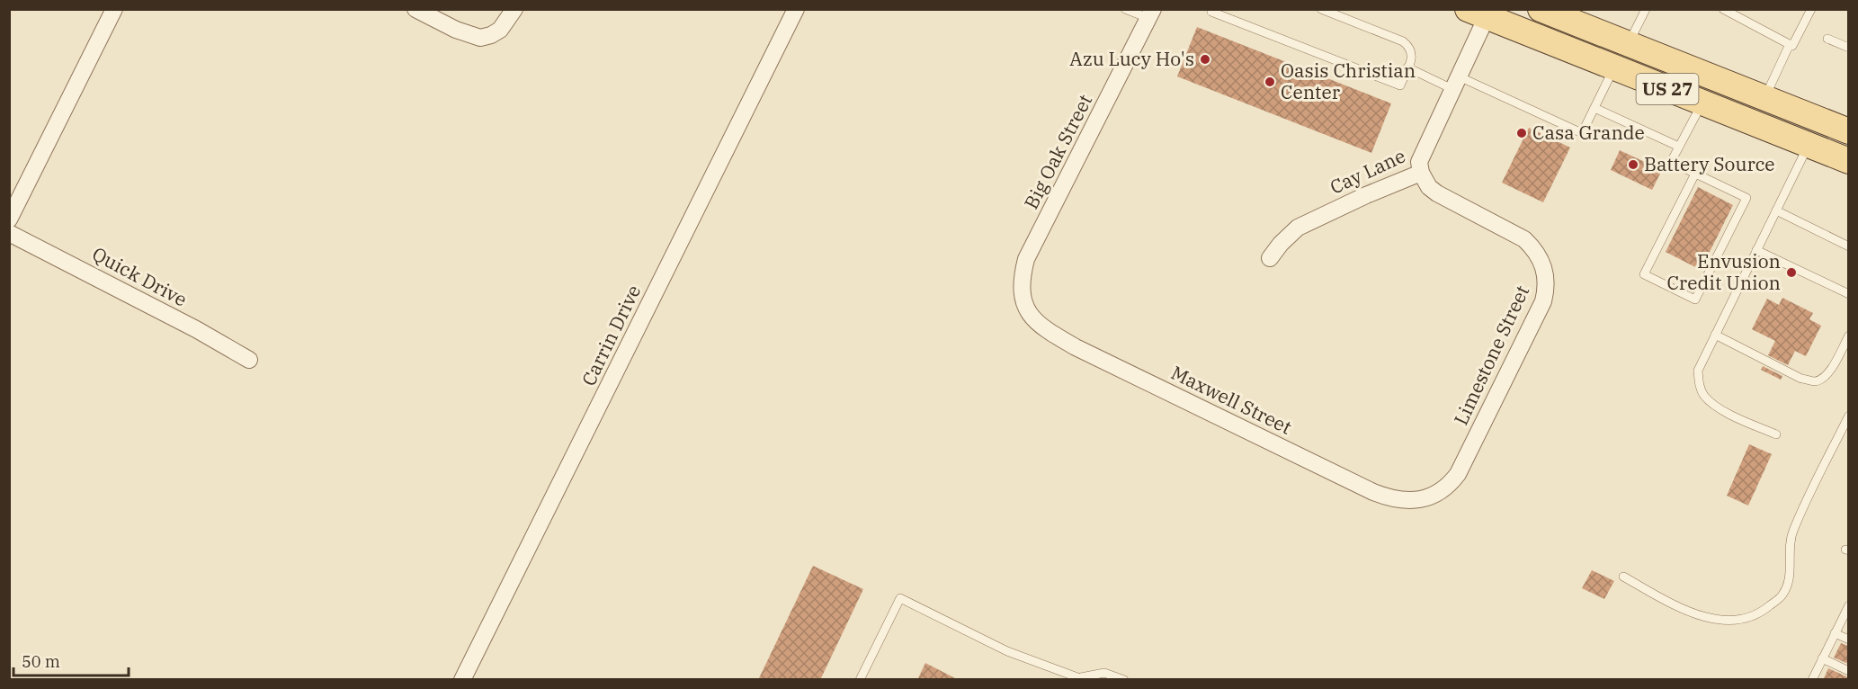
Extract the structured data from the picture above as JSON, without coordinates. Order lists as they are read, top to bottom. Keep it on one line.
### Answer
{"streets":{"main road":["US 27"],"street":["Big Oak Street","Cay Lane","Quick Drive","Carrin Drive","Limestone Street","Maxwell Street"]},"crossings":[["US 27","Cay Lane"],["Big Oak Street","Maxwell Street"],["Cay Lane","Limestone Street"],["Limestone Street","Maxwell Street"]],"places":["Azu Lucy Ho's","Oasis Christian Center","Casa Grande","Battery Source","Envusion Credit Union"],"scale_bar":"50 m"}
